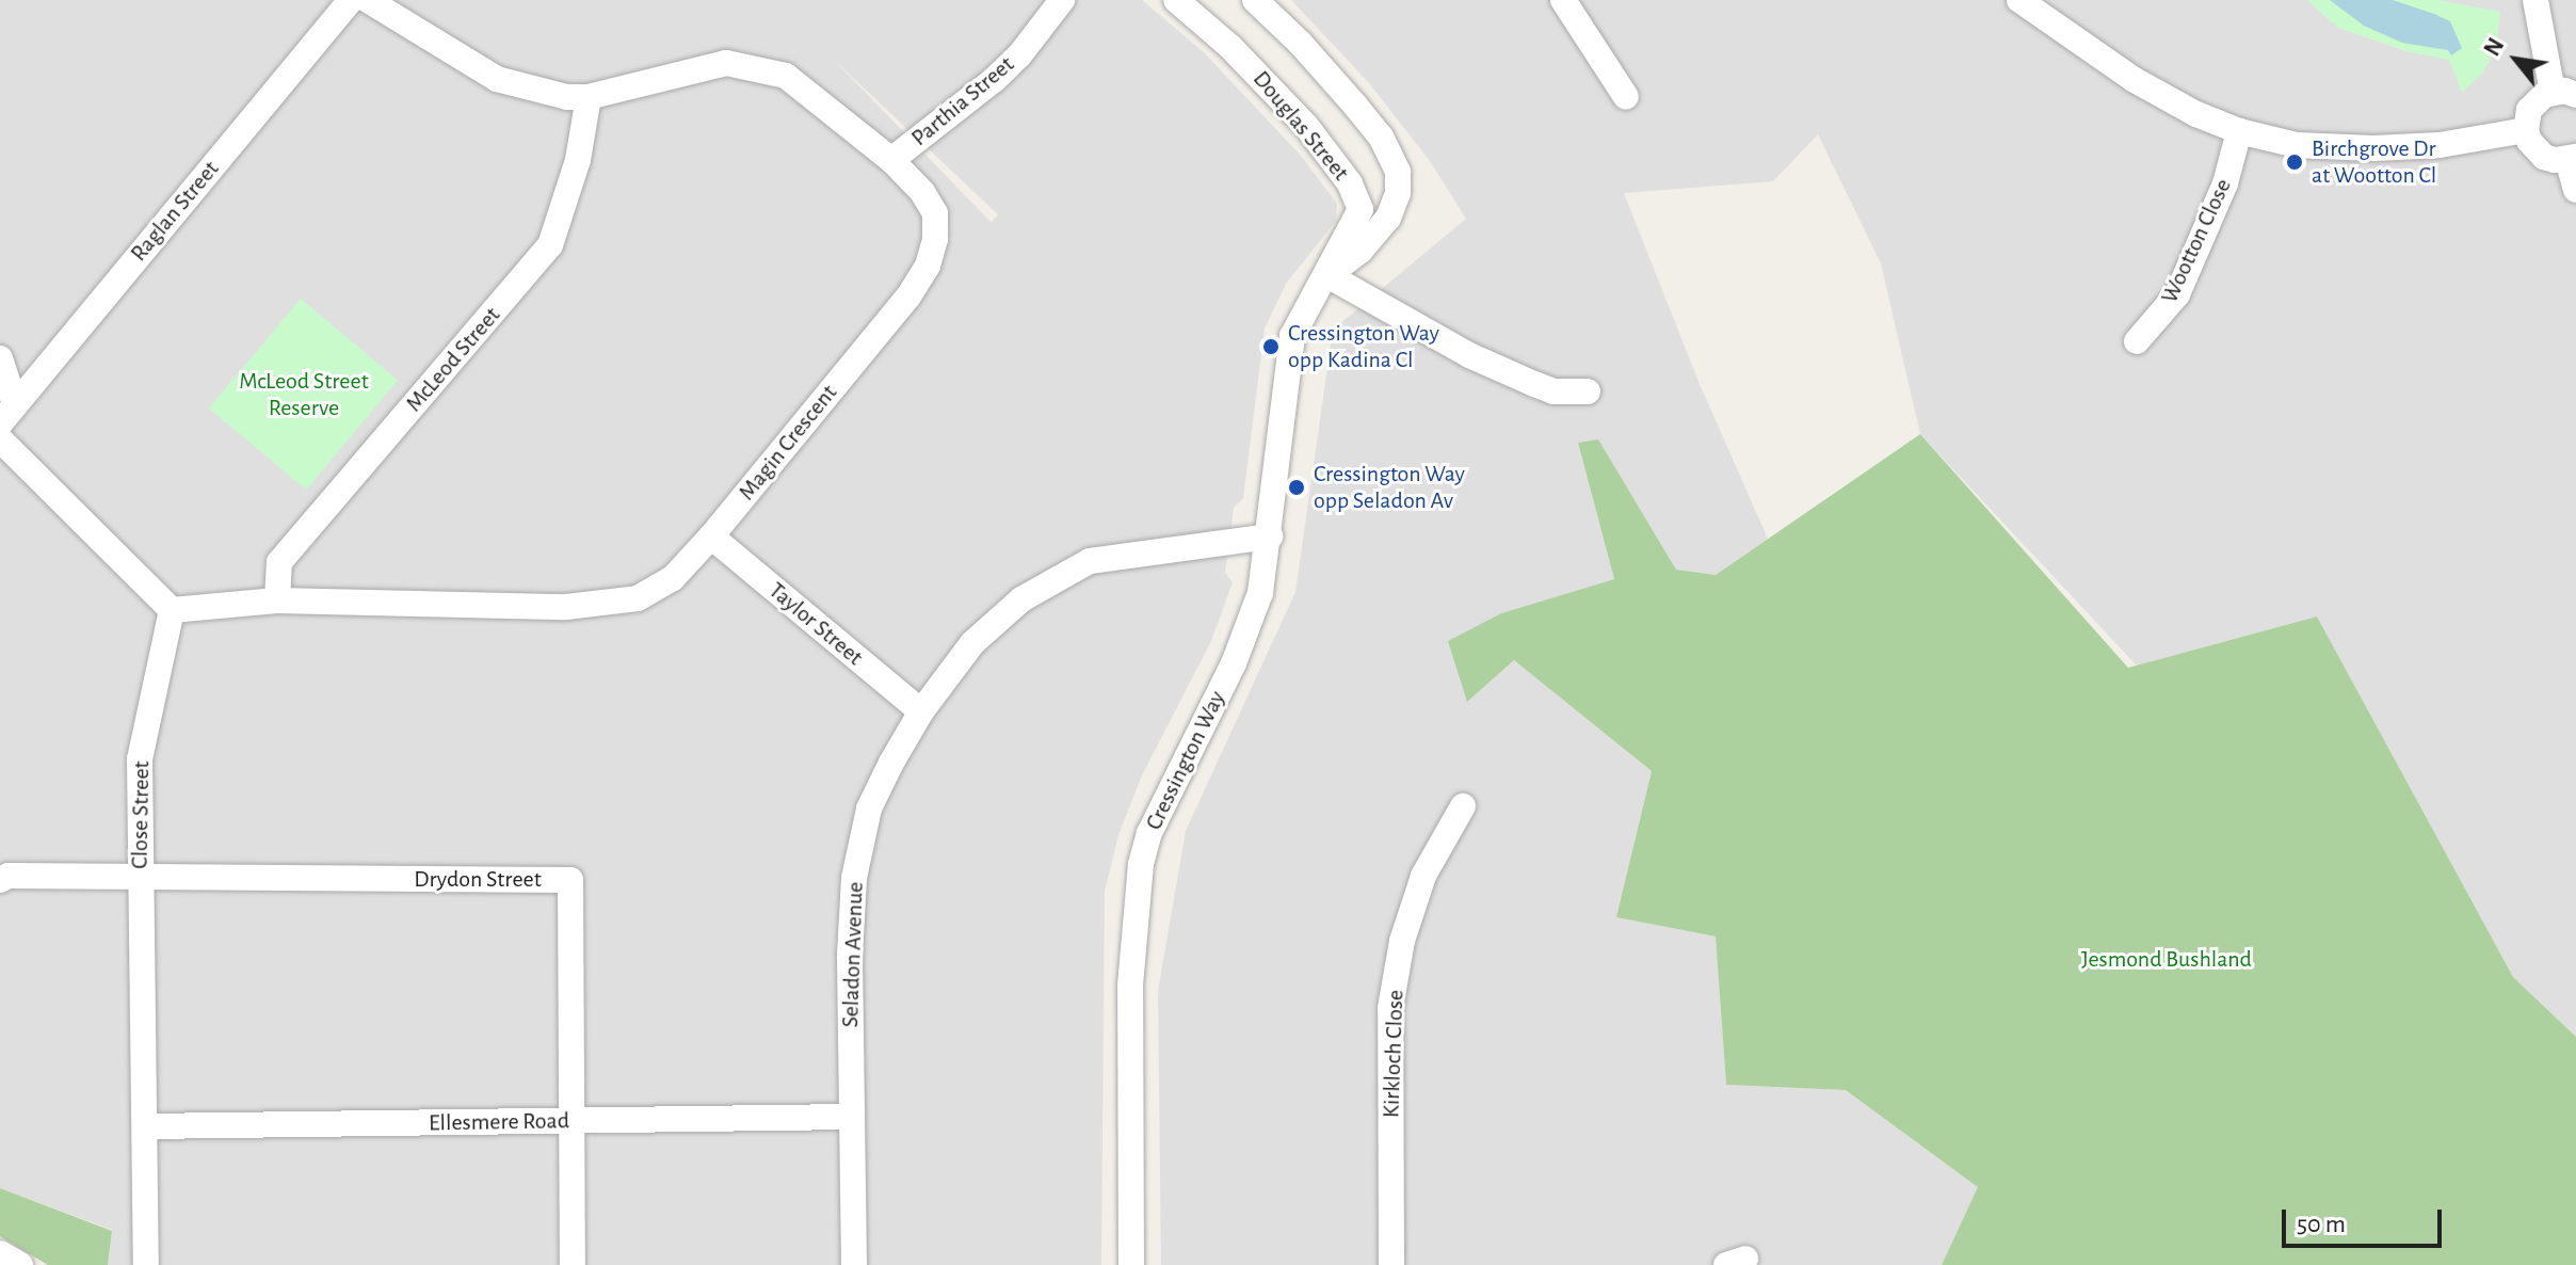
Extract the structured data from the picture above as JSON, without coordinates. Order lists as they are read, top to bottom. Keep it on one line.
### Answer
{"streets":{"street":["Parthia Street","Douglas Street","Raglan Street","Wootton Close","McLeod Street","Magin Crescent","Taylor Street","Cressington Way","Close Street","Drydon Street","Seladon Avenue","Kirkloch Close","Ellesmere Road"]},"crossings":[["Parthia Street","Magin Crescent"],["Douglas Street","Cressington Way"],["McLeod Street","Magin Crescent"],["Magin Crescent","Taylor Street"],["Magin Crescent","Close Street"],["Taylor Street","Seladon Avenue"],["Cressington Way","Seladon Avenue"],["Close Street","Drydon Street"],["Close Street","Ellesmere Road"],["Drydon Street","Ellesmere Road"],["Seladon Avenue","Ellesmere Road"]],"parks":["McLeod Street Reserve","Jesmond Bushland"],"places":["Birchgrove Dr at Wootton Cl","Cressington Way opp Kadina Cl","Cressington Way opp Seladon Av"],"scale_bar":"50 m","north":"top left"}
